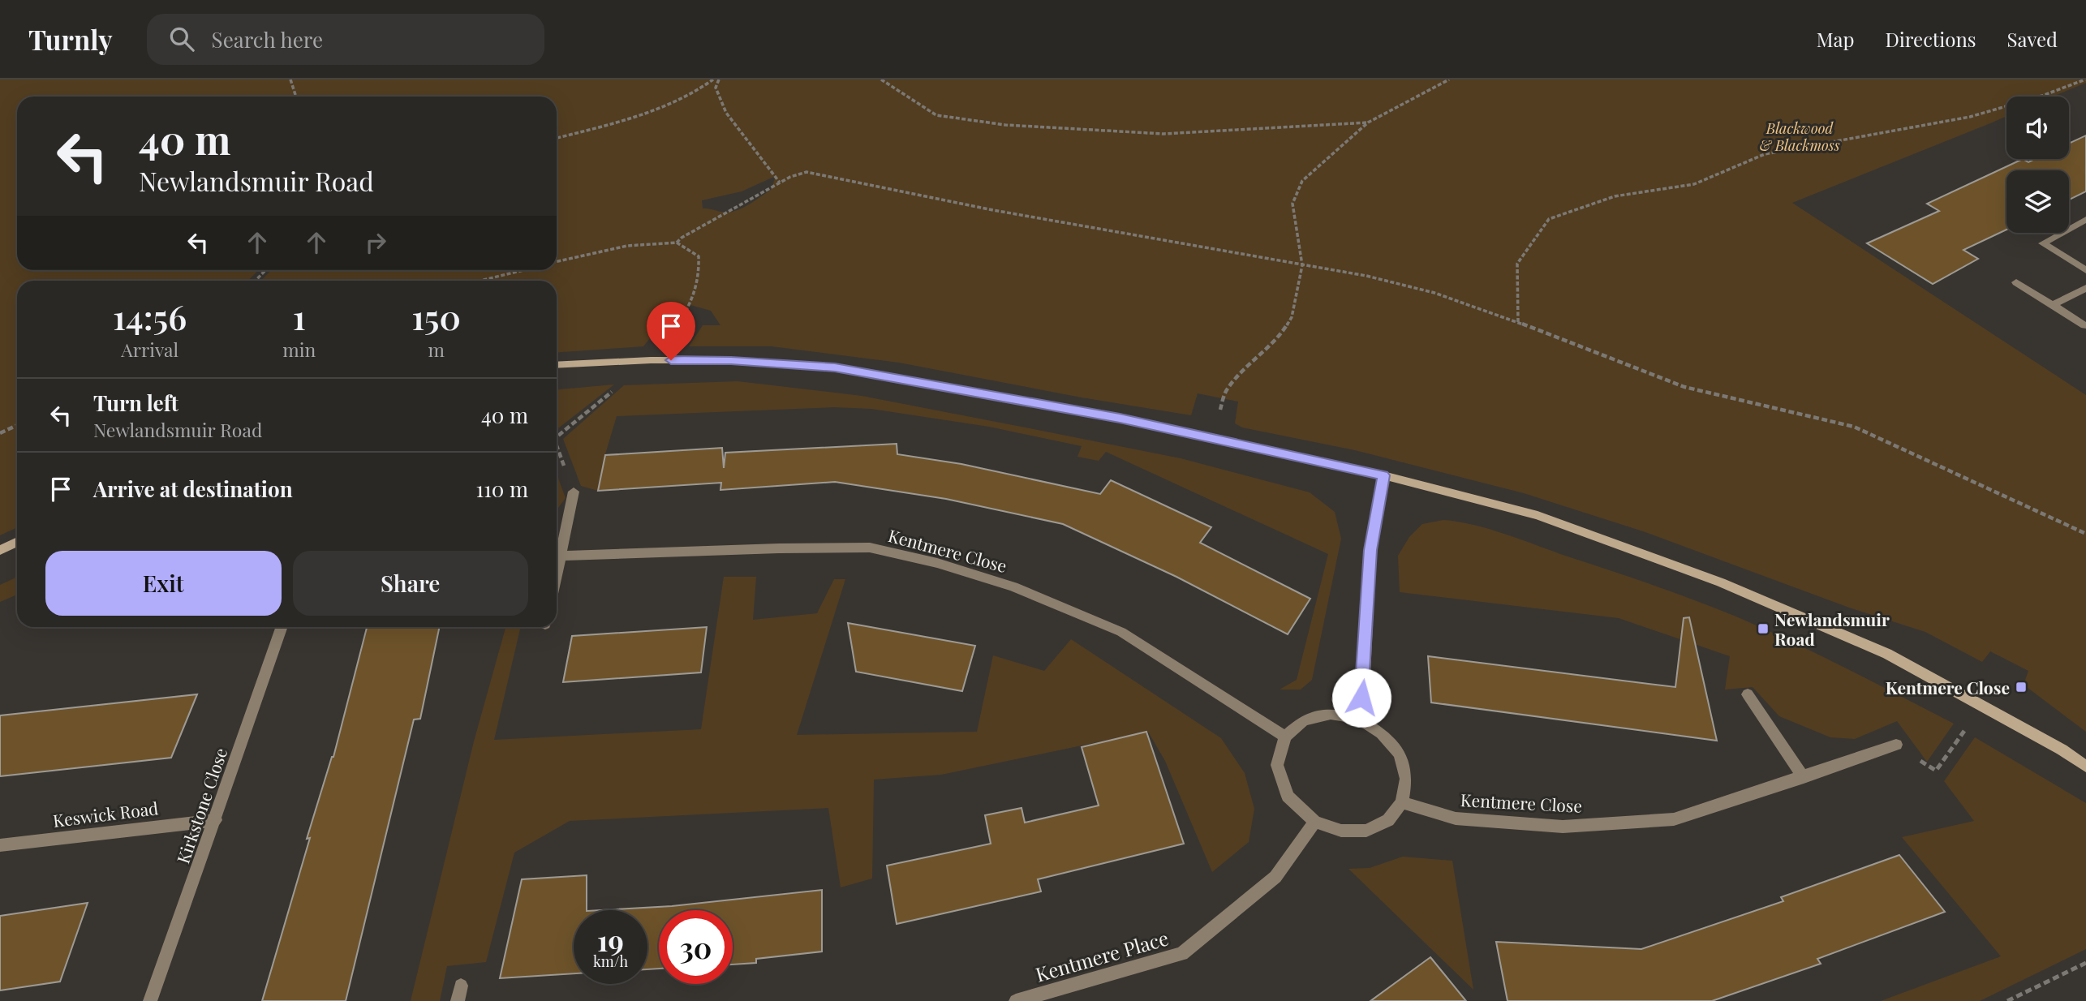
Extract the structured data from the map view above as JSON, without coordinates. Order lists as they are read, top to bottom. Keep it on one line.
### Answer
{"streets":{"street":["Kentmere Close","Kirkstone Close","Keswick Road","Kentmere Place"]},"crossings":[["Kentmere Close","Kentmere Place"],["Kirkstone Close","Keswick Road"]],"parks":["Blackwood & Blackmoss"],"places":{"transit":["Newlandsmuir Road","Kentmere Close"]},"page":{"header":"Turnly","search":"Search here","nav":["Map","Directions","Saved"],"turn":["40 m","Newlandsmuir Road"],"eta":["14:56","Arrival","1","min","150","m"],"list":[{"name":"Turn left","note":"Newlandsmuir Road","value":"40 m"},{"name":"Arrive at destination","value":"110 m"}],"buttons":["Exit","Share"],"speed":"19 km/h","limit":"30"}}
